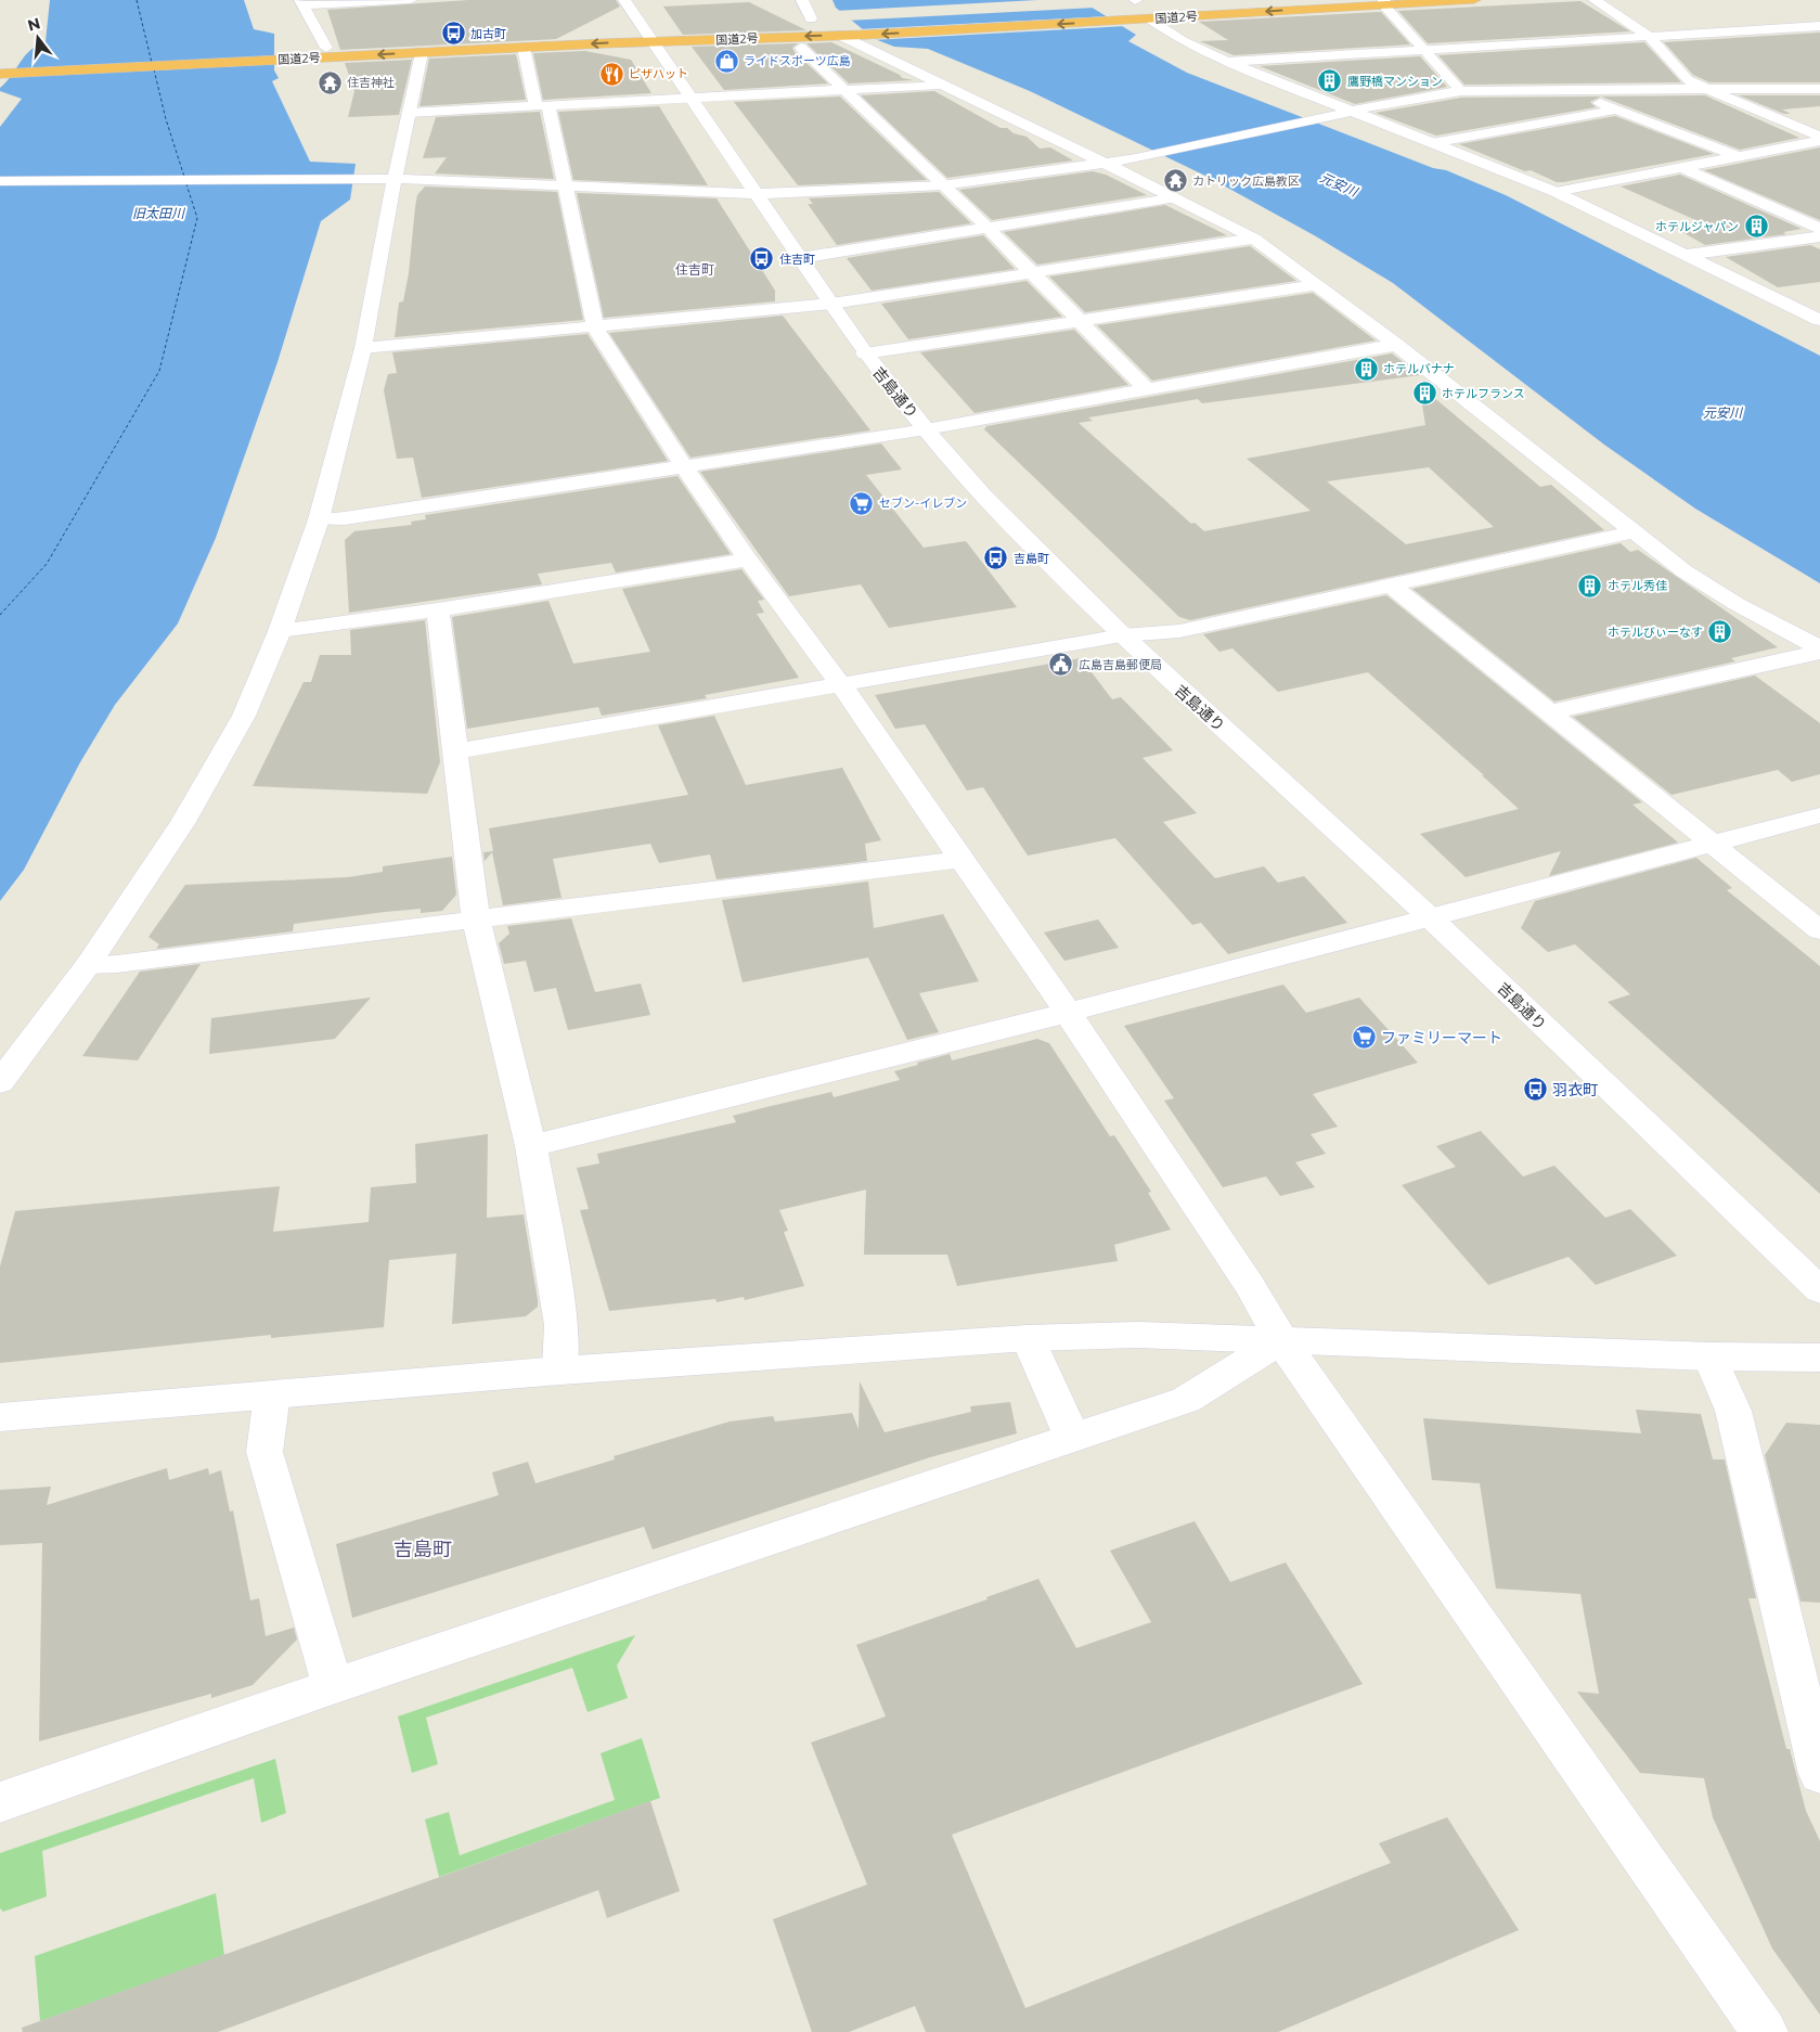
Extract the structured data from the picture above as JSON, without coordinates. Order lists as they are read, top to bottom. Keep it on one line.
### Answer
{"streets":{"highway":["国道2号"],"street":["吉島通り"]},"crossings":[["国道2号","吉島通り"]],"one_way":["国道2号"],"districts":["住吉町","吉島町"],"water":["元安川","旧太田川"],"places":{"bus stop":["加古町","住吉町","吉島町","羽衣町"],"shop":["ライドスポーツ広島"],"restaurant":["ピザハット"],"building":["鷹野橋マンション","ホテルジャパン","ホテルバナナ","ホテルフランス","ホテル秀佳","ホテルびぃーなす"],"temple":["住吉神社","カトリック広島教区"],"supermarket":["セブン-イレブン","ファミリーマート"],"public building":["広島吉島郵便局"]},"north":"top"}
